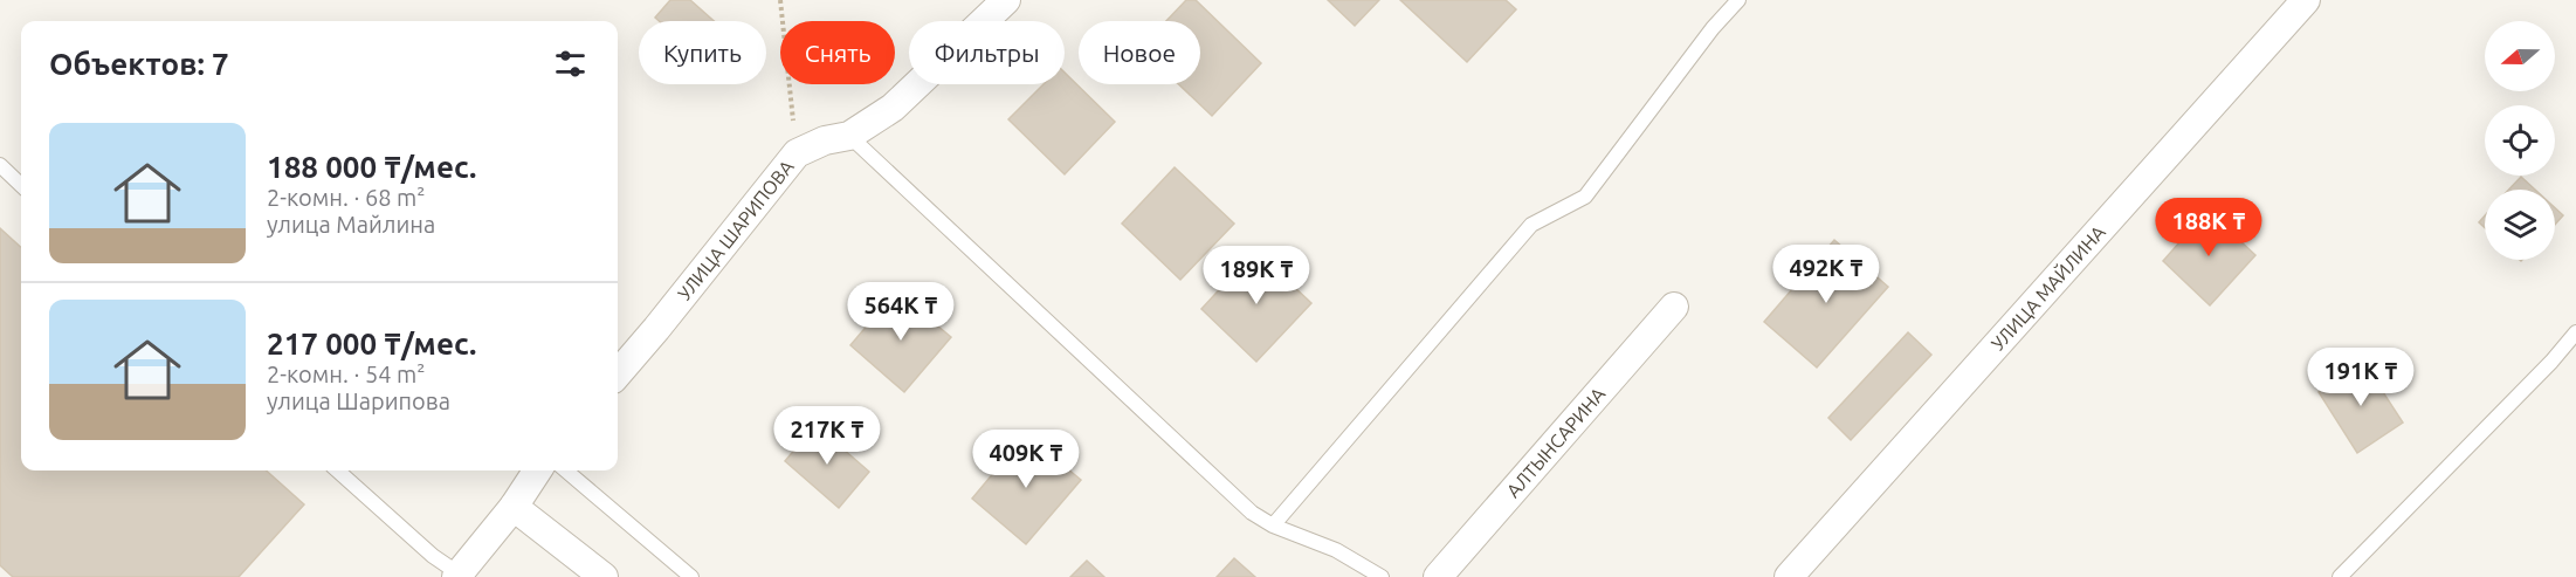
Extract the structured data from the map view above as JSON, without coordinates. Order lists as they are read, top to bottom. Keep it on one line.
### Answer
{"streets":{"street":["УЛИЦА ШАРИПОВА","УЛИЦА МАЙЛИНА","АЛТЫНСАРИНА"]},"north":"left","page":{"chip":["Купить","Снять","Фильтры","Новое"],"heading":"Объектов: 7","list":[{"name":"188 000 ₸/мес.","note":"2-комн. · 68 m² · улица Майлина"},{"name":"217 000 ₸/мес.","note":"2-комн. · 54 m² · улица Шарипова"}],"price":["188K ₸","492K ₸","189K ₸","564K ₸","191K ₸","217K ₸","409K ₸"]}}
